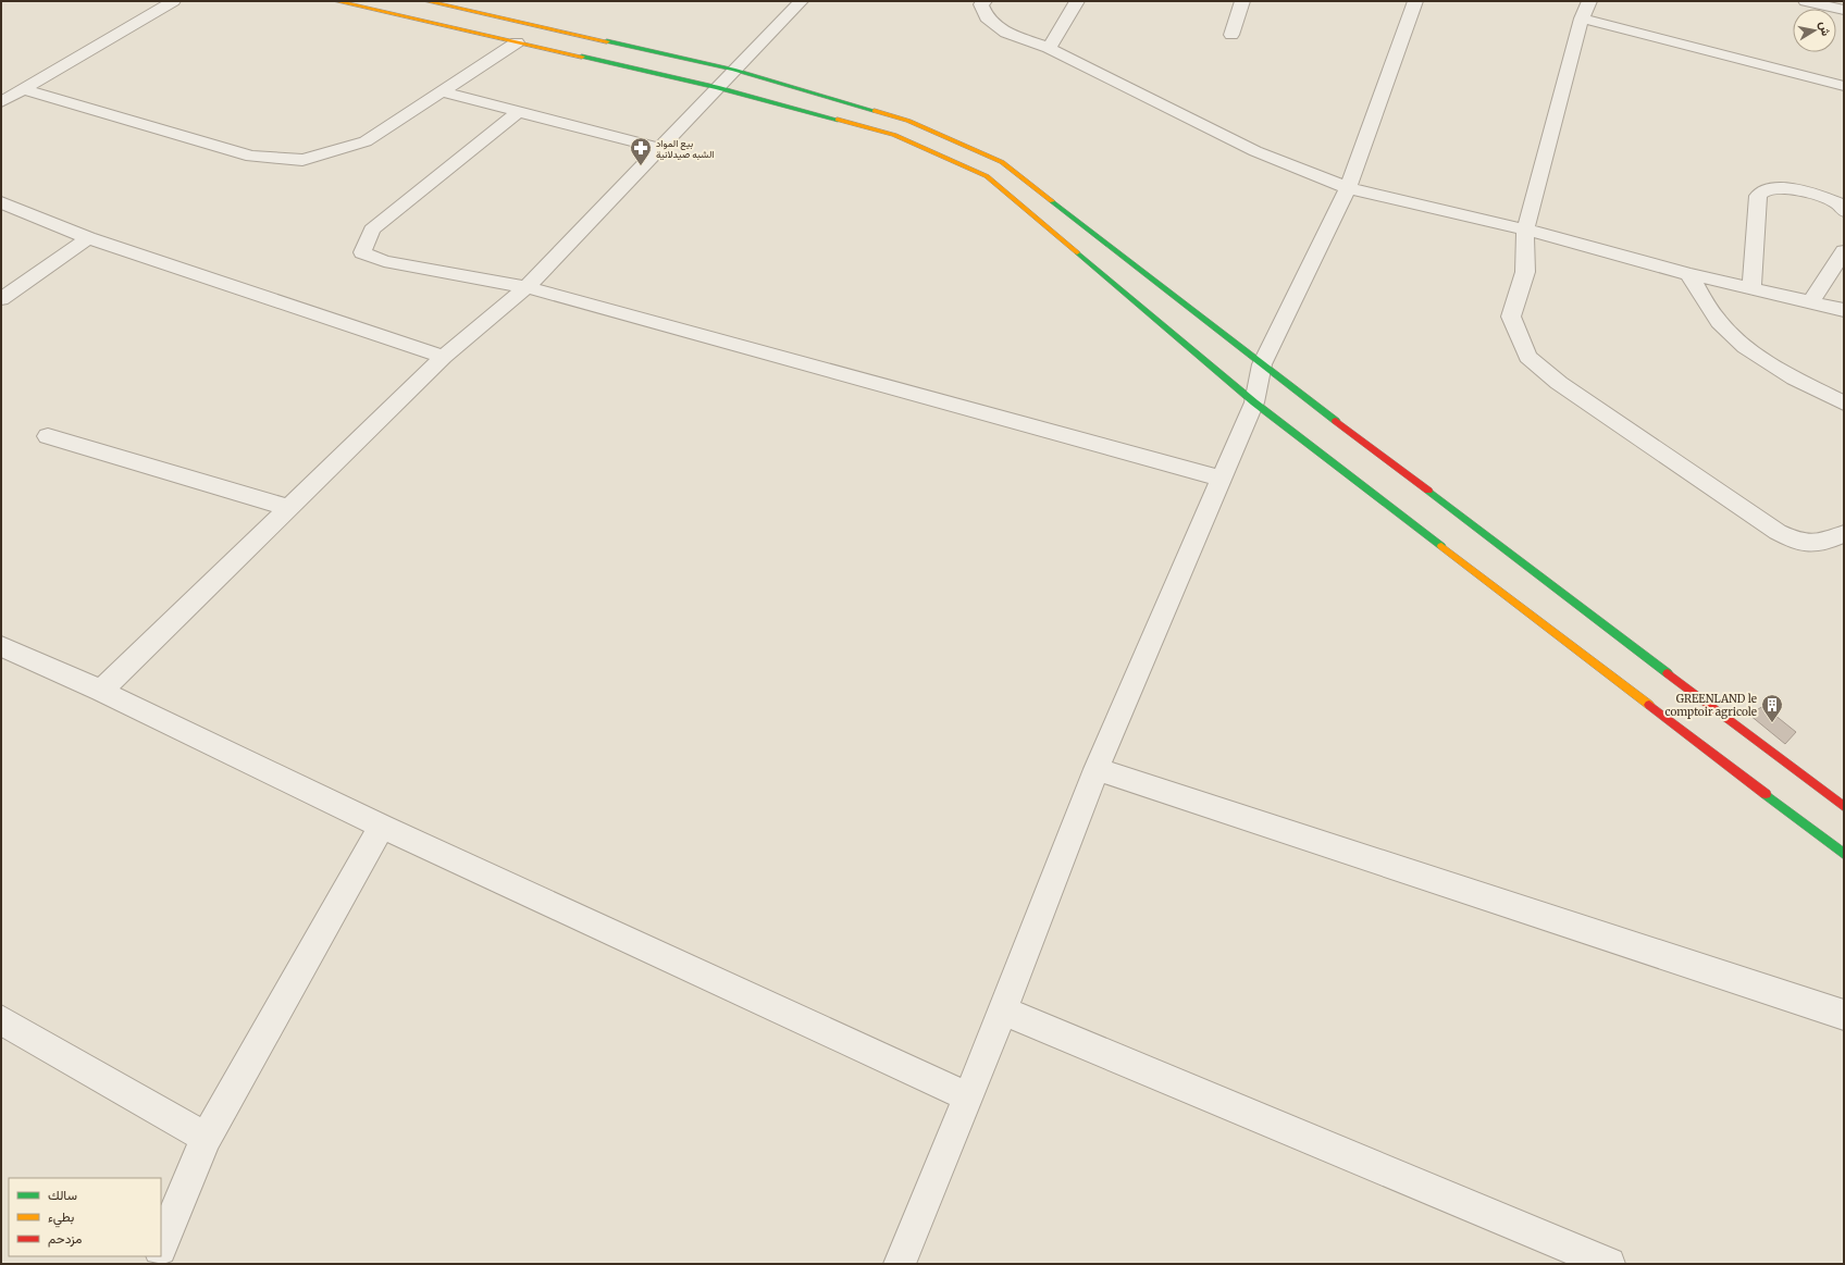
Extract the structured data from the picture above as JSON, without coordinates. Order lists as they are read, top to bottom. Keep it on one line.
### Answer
{"places":{"pharmacy":["بيع المواد الشبه صيدلانية"],"building":["GREENLAND le comptoir agricole"]},"legend":["سالك","بطيء","مزدحم"],"north":"right"}
